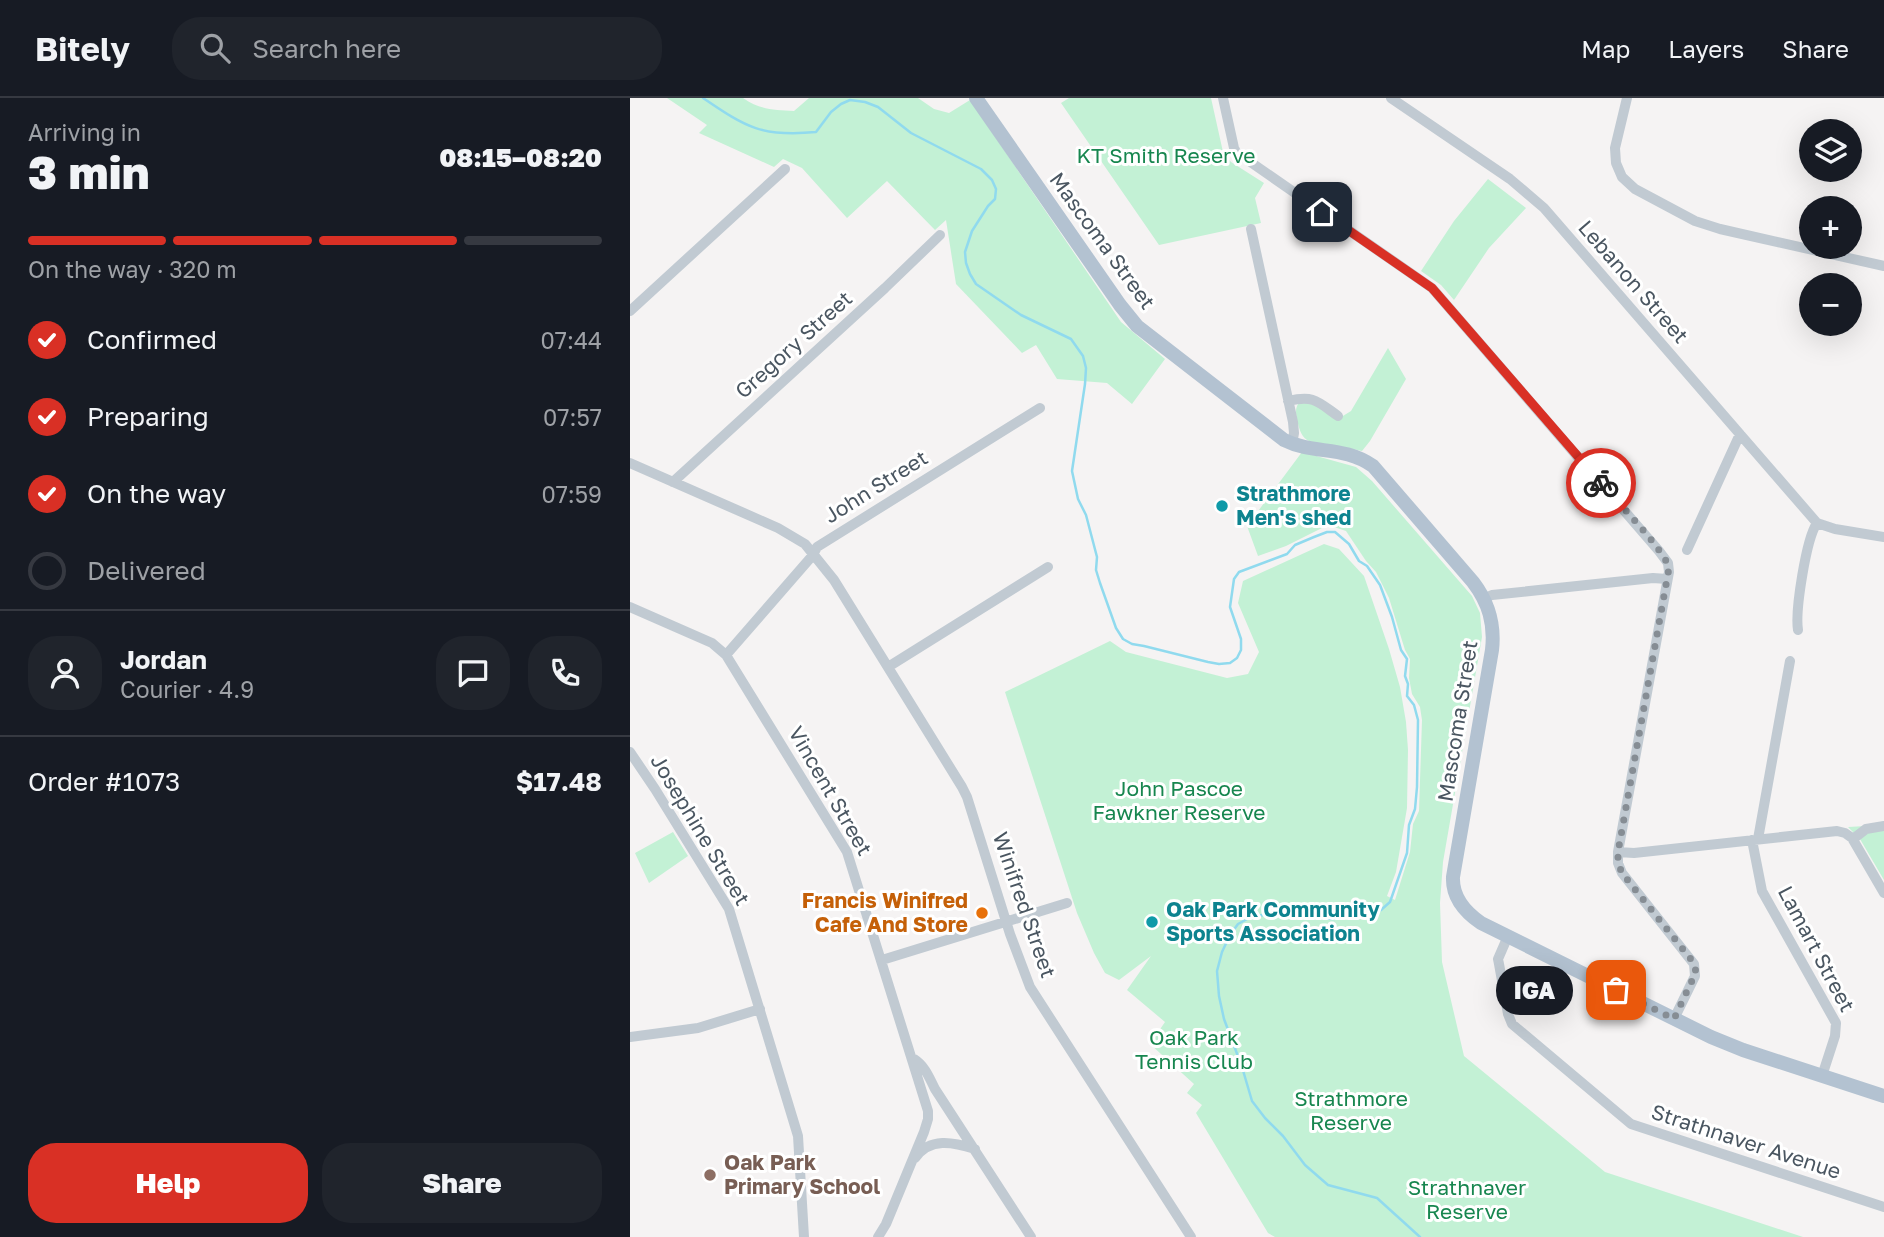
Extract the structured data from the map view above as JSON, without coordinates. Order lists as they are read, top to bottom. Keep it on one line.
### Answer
{"streets":{"main road":["Mascoma Street"],"street":["Lebanon Street","Gregory Street","John Street","Vincent Street","Josephine Street","Winifred Street","Lamart Street","Strathnaver Avenue"]},"crossings":[["Mascoma Street","Lamart Street"],["Mascoma Street","Strathnaver Avenue"],["John Street","Vincent Street"],["John Street","Winifred Street"]],"parks":["KT Smith Reserve","John Pascoe Fawkner Reserve","Oak Park Tennis Club","Strathmore Reserve","Strathnaver Reserve"],"places":["Strathmore Men's shed","Francis Winifred Cafe And Store","Oak Park Community Sports Association","IGA","Oak Park Primary School"],"page":{"header":"Bitely","search":"Search here","nav":["Map","Layers","Share"],"heading":["3 min","Arriving in","08:15–08:20"],"panel":["Jordan","Courier · 4.9","Order #1073","$17.48"],"map_buttons":["+","−"],"bar":"On the way · 320 m","list":[["Confirmed","07:44"],["Preparing","07:57"],["On the way","07:59"],"Delivered"],"bubble":"IGA","buttons":["Help","Share"]}}
